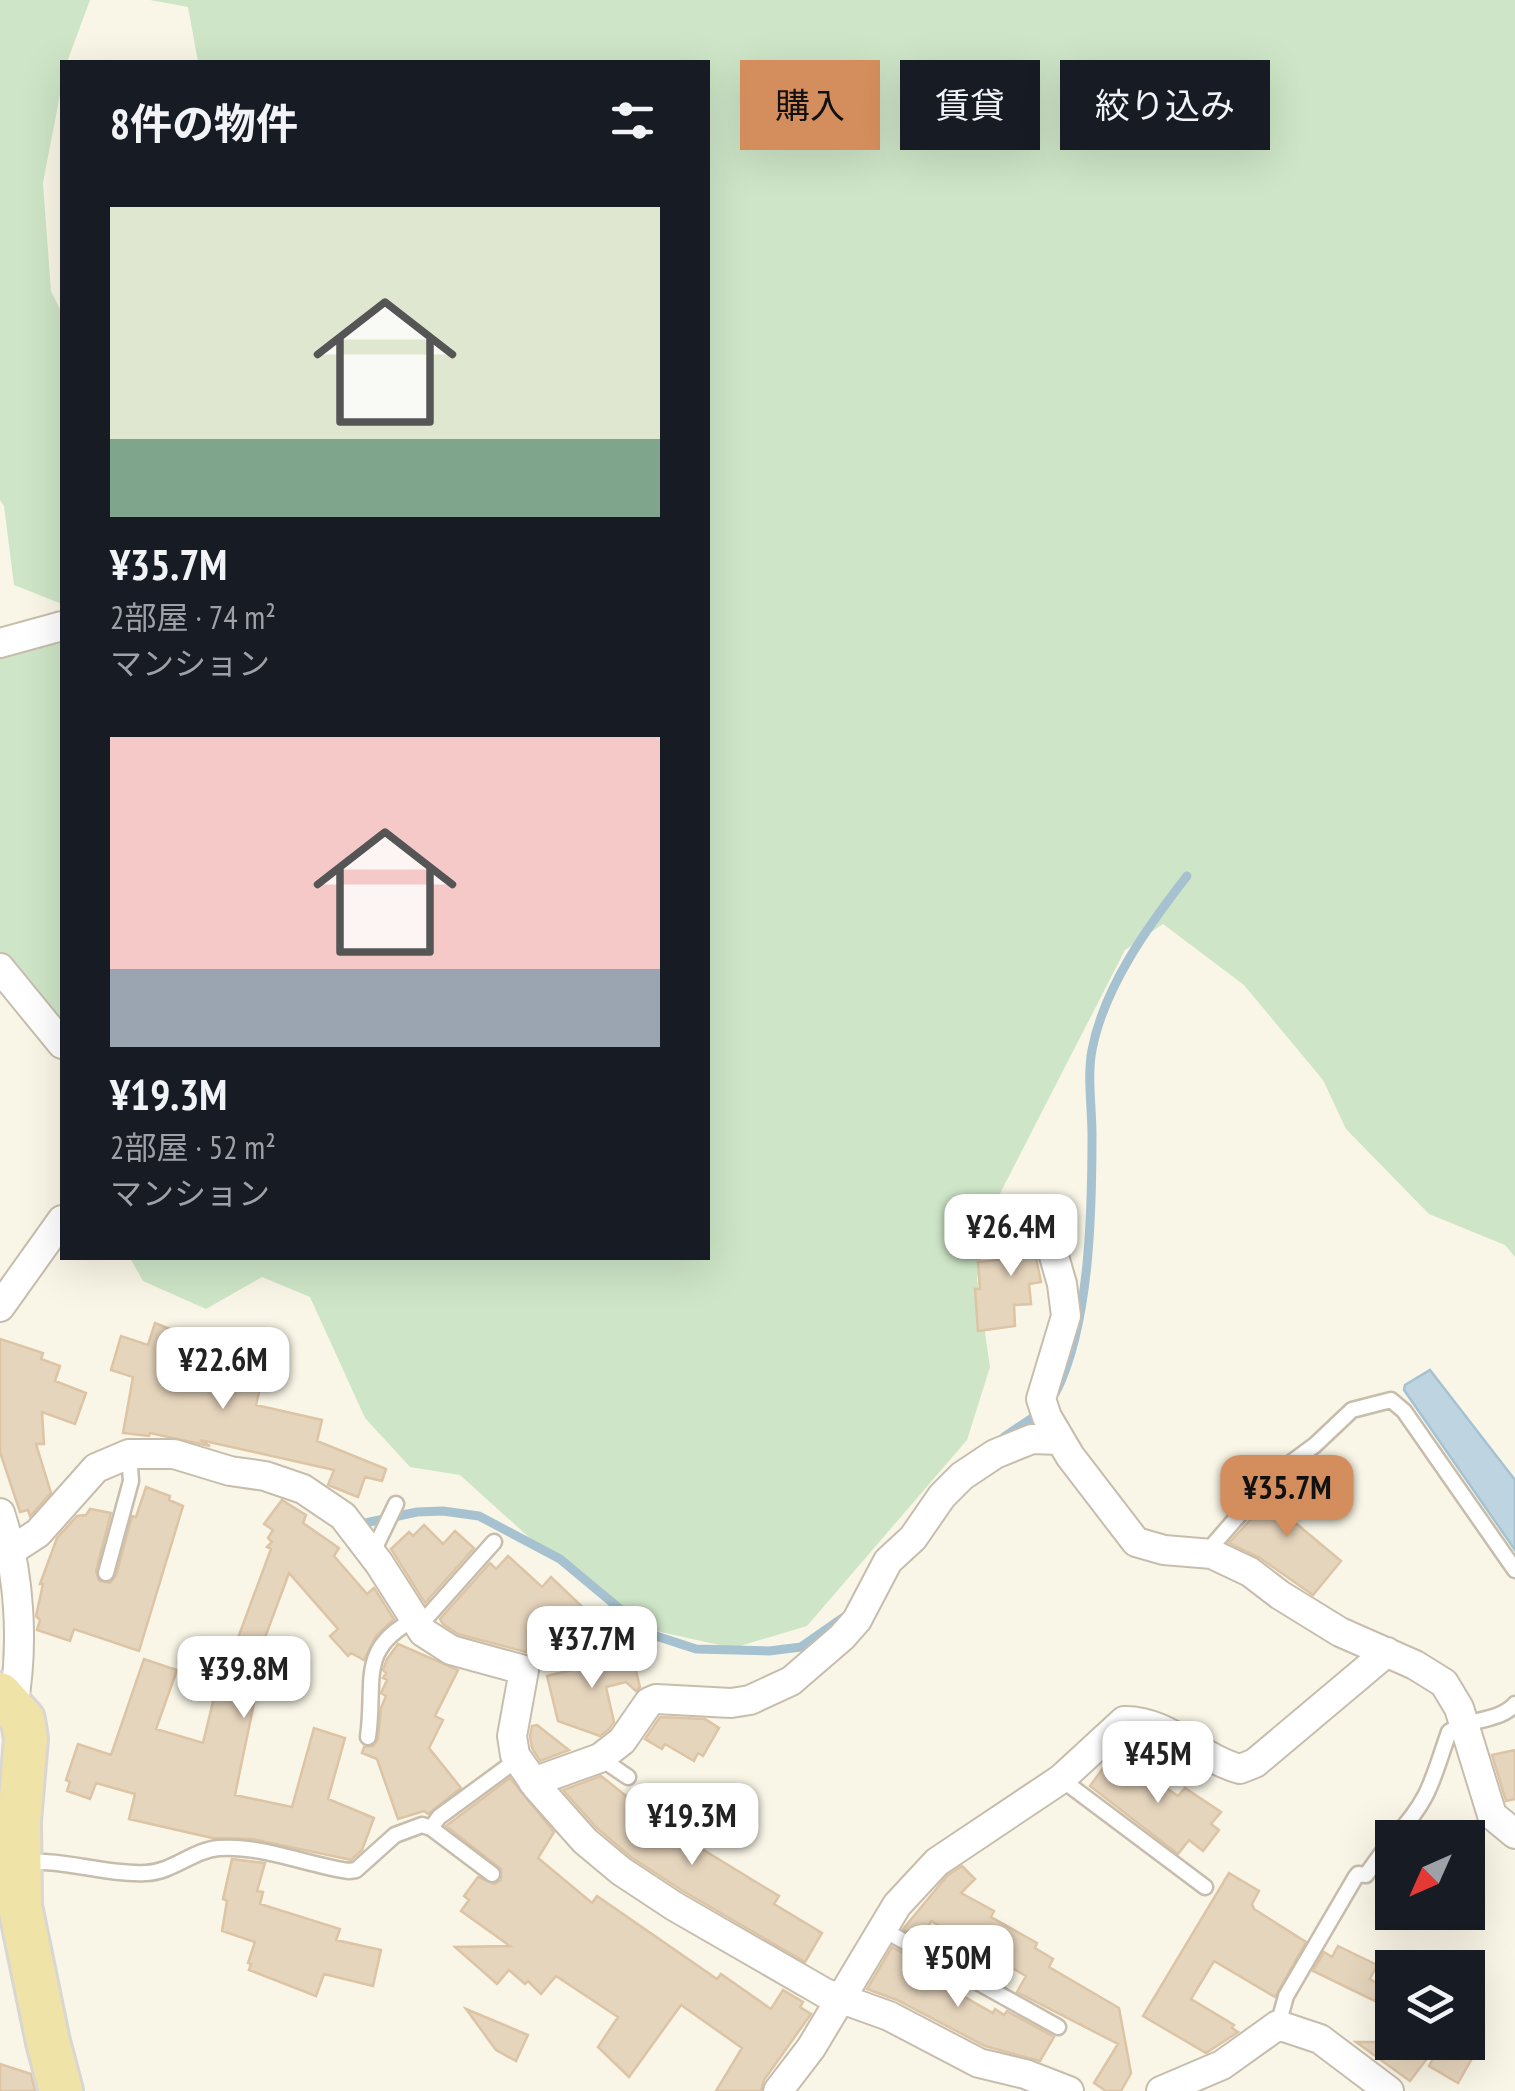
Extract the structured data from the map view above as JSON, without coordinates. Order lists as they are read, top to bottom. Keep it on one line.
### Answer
{"north":"bottom left","page":{"chip":["購入","賃貸","絞り込み"],"heading":"8件の物件","list":[{"name":"¥35.7M","note":"2部屋 · 74 m² · マンション"},{"name":"¥19.3M","note":"2部屋 · 52 m² · マンション"}],"price":["¥26.4M","¥22.6M","¥35.7M","¥37.7M","¥39.8M","¥45M","¥19.3M","¥50M"]}}
